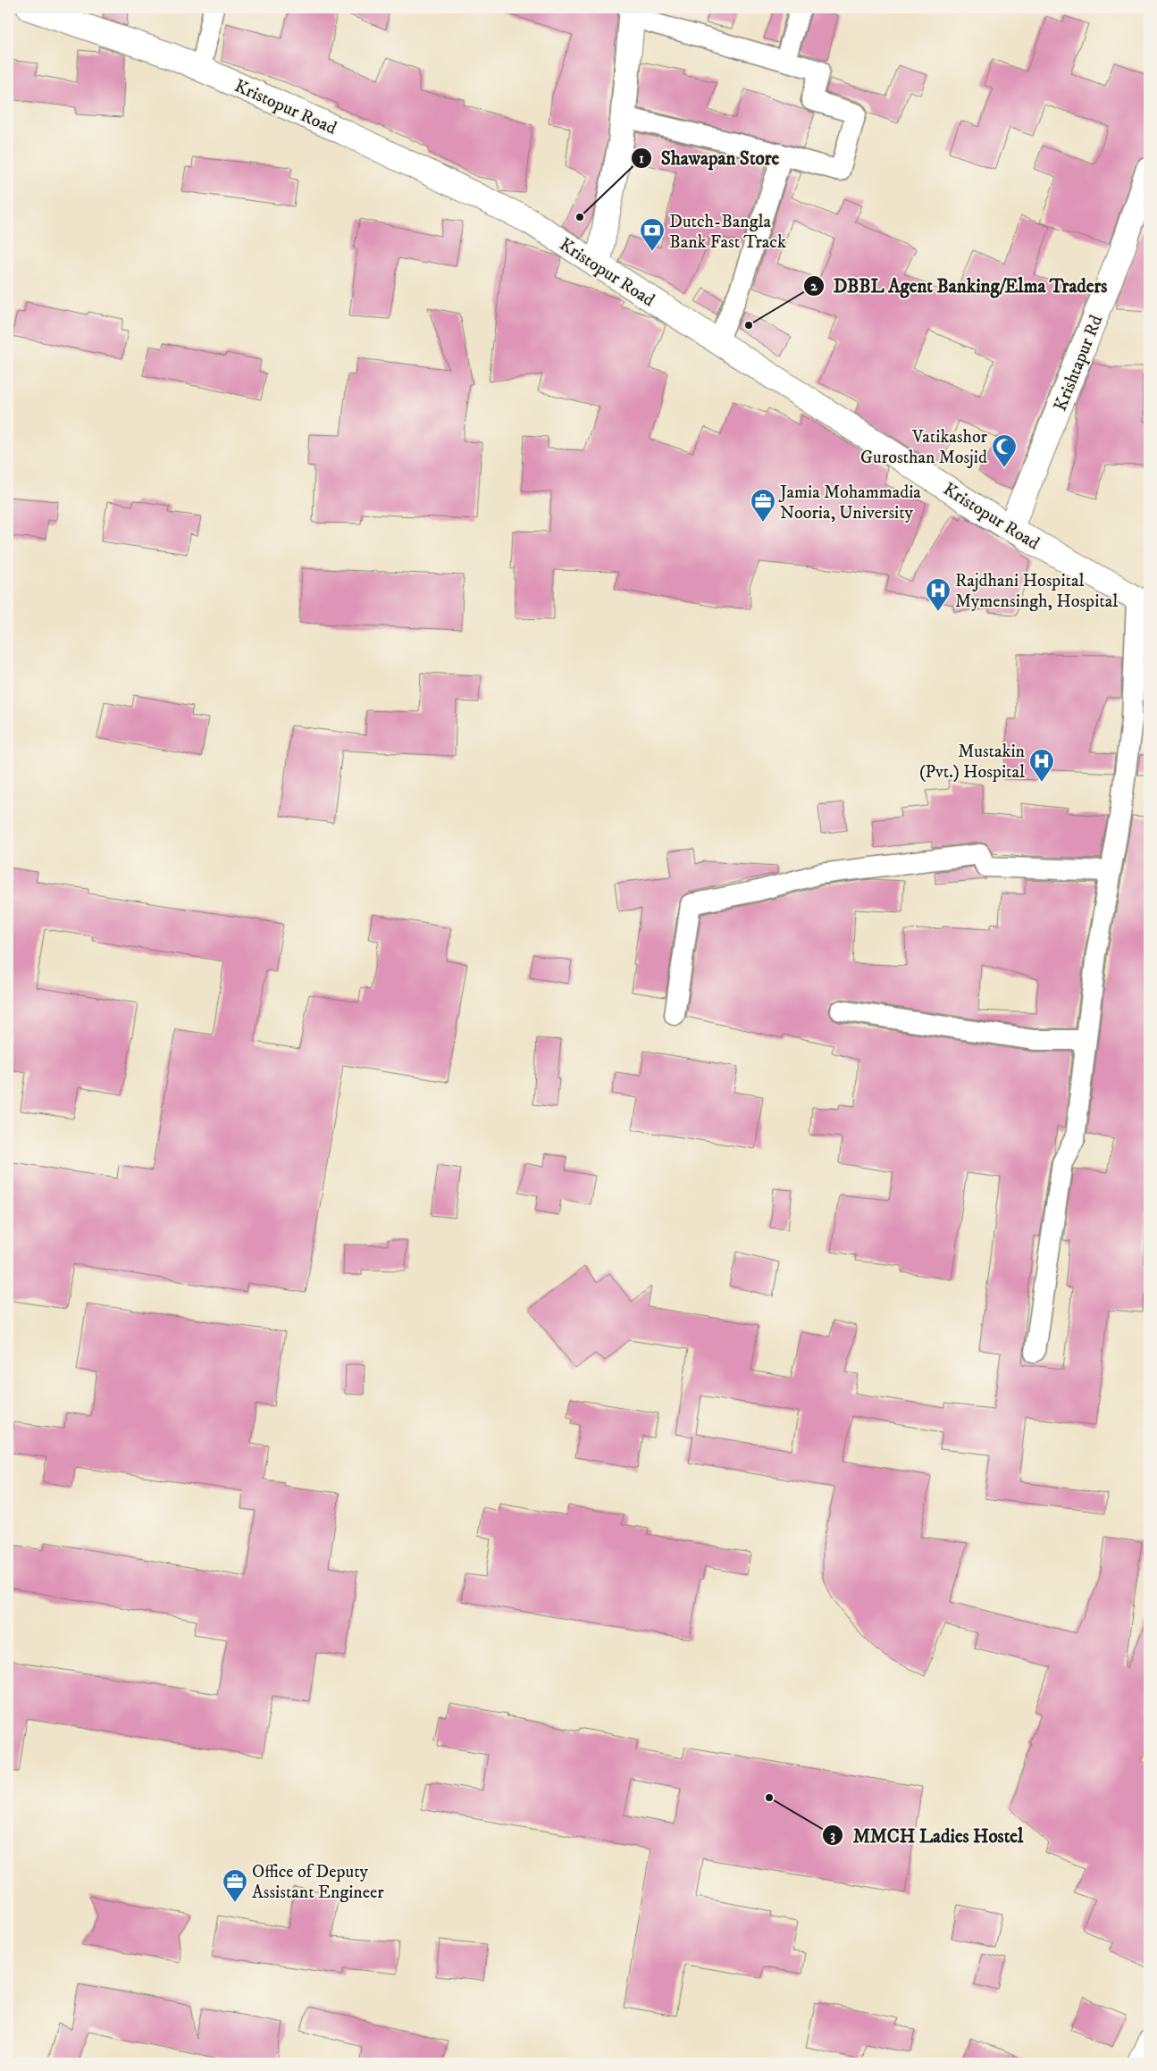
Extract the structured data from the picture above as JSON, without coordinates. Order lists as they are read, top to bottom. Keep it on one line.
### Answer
{"streets":{"main road":["Kristopur Road","Krishtapur Rd"]},"crossings":[["Kristopur Road","Krishtapur Rd"]],"places":{"other":["Shawapan Store","DBBL Agent Banking/Elma Traders","MMCH Ladies Hostel"],"bank":["Dutch-Bangla Bank Fast Track"],"mosque":["Vatikashor Gurosthan Mosjid"],"office":["Jamia Mohammadia Nooria, University","Office of Deputy Assistant Engineer"],"hospital":["Rajdhani Hospital Mymensingh, Hospital","Mustakin (Pvt.) Hospital"]}}
